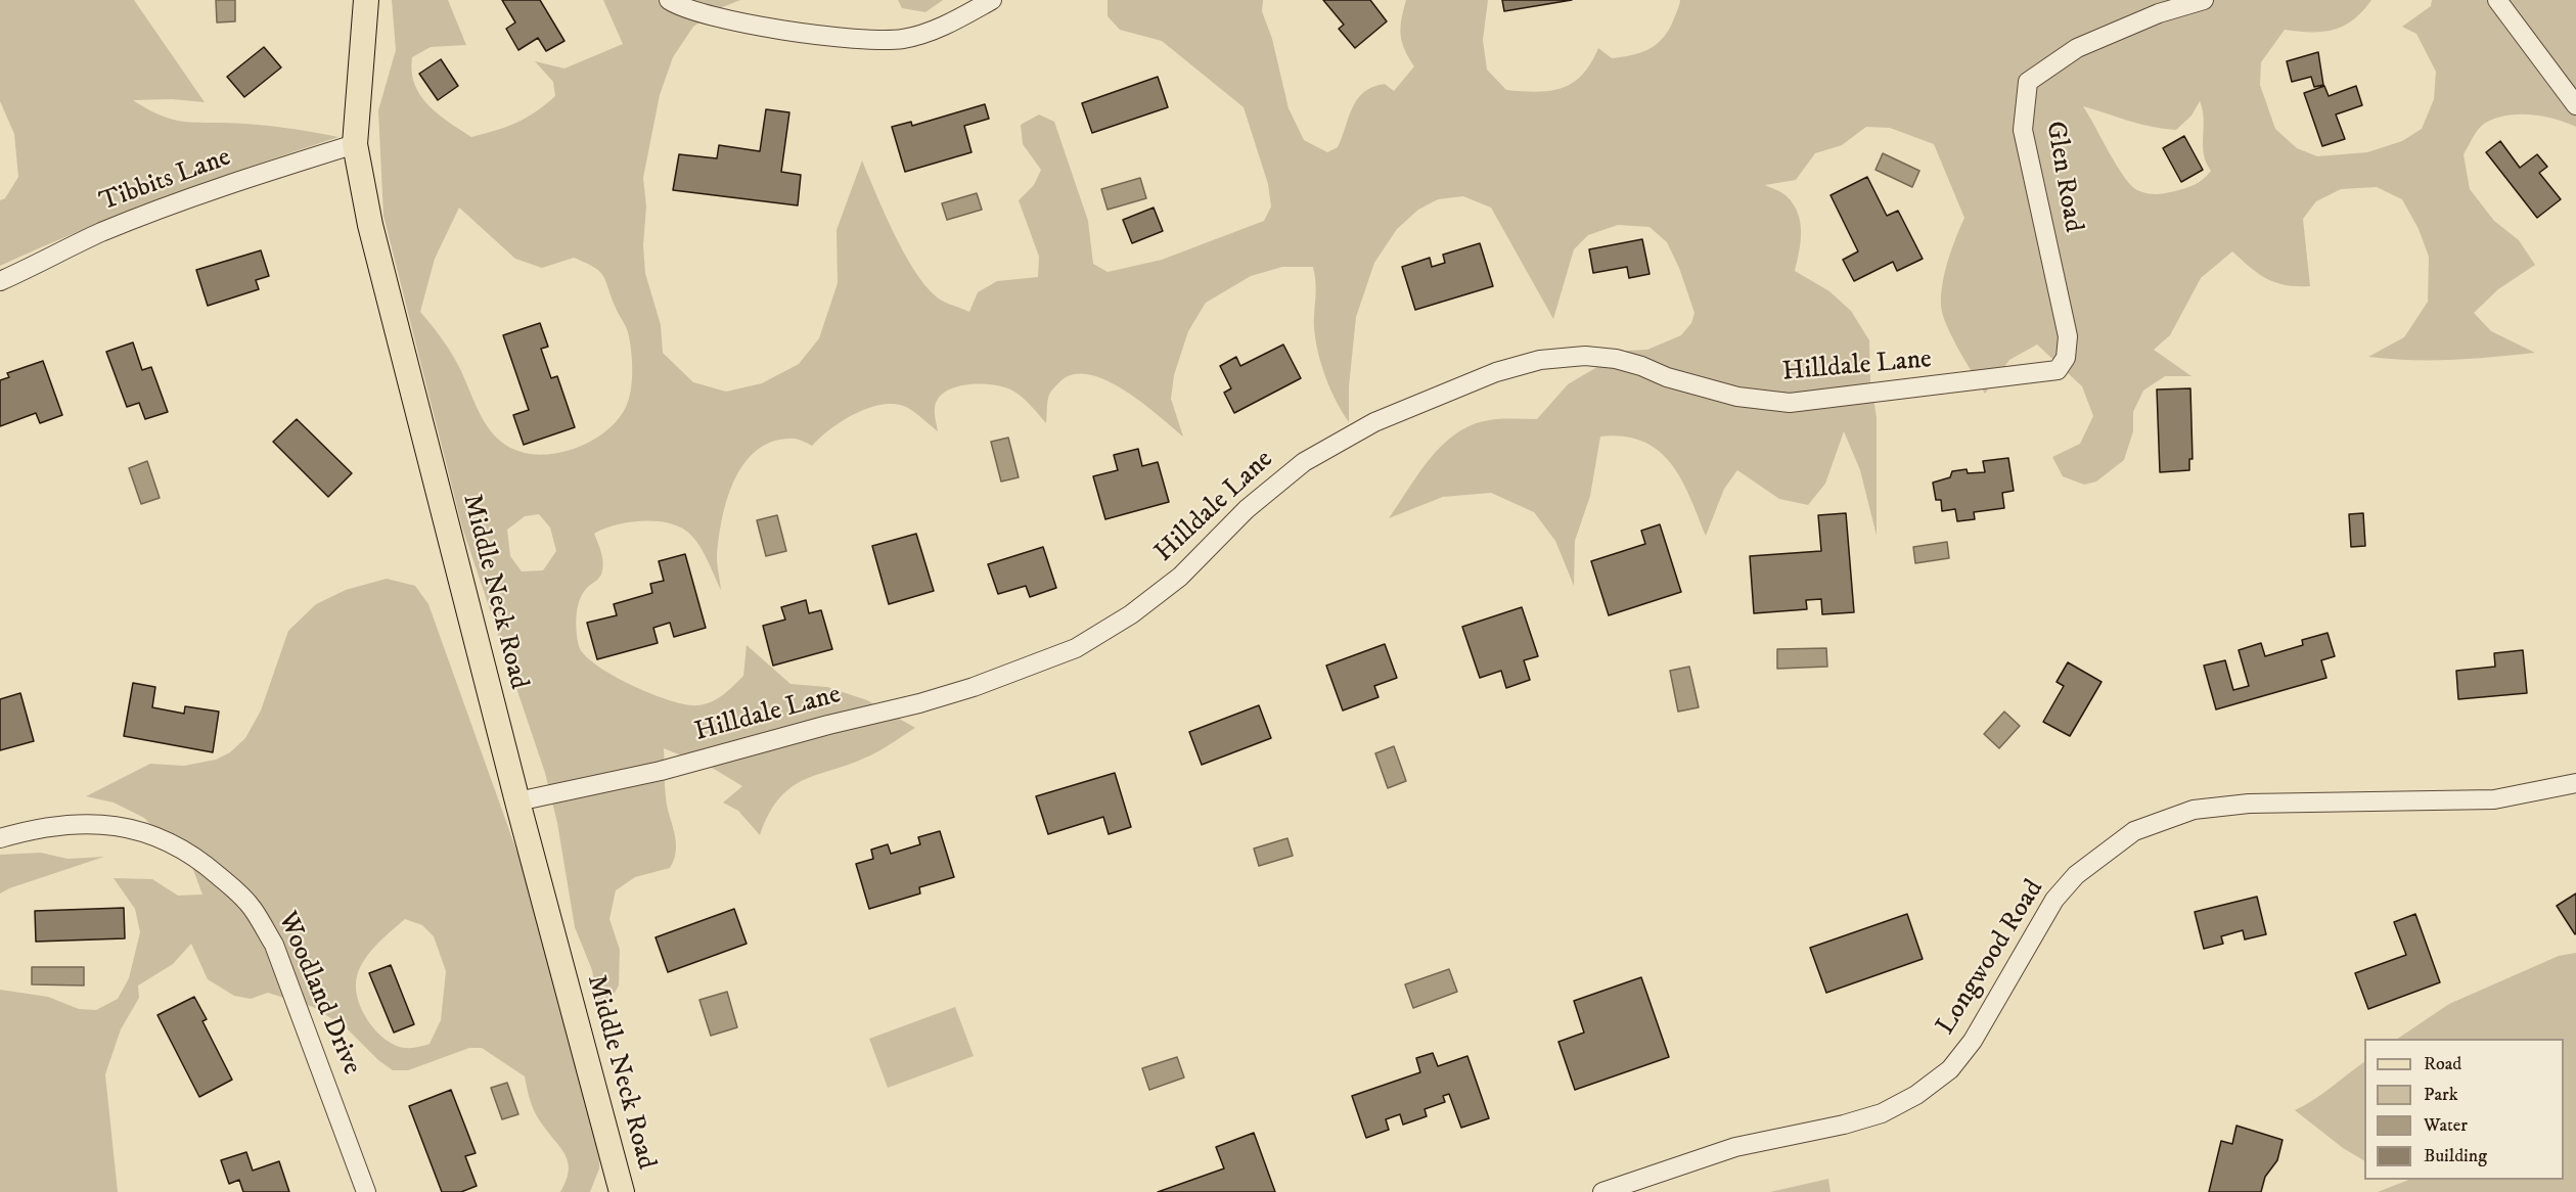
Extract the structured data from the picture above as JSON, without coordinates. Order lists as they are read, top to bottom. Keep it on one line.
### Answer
{"streets":{"main road":["Middle Neck Road"],"street":["Glen Road","Tibbits Lane","Hilldale Lane","Longwood Road","Woodland Drive"]},"crossings":[["Glen Road","Hilldale Lane"],["Tibbits Lane","Middle Neck Road"],["Hilldale Lane","Middle Neck Road"]],"legend":["Road","Park","Water","Building"]}
